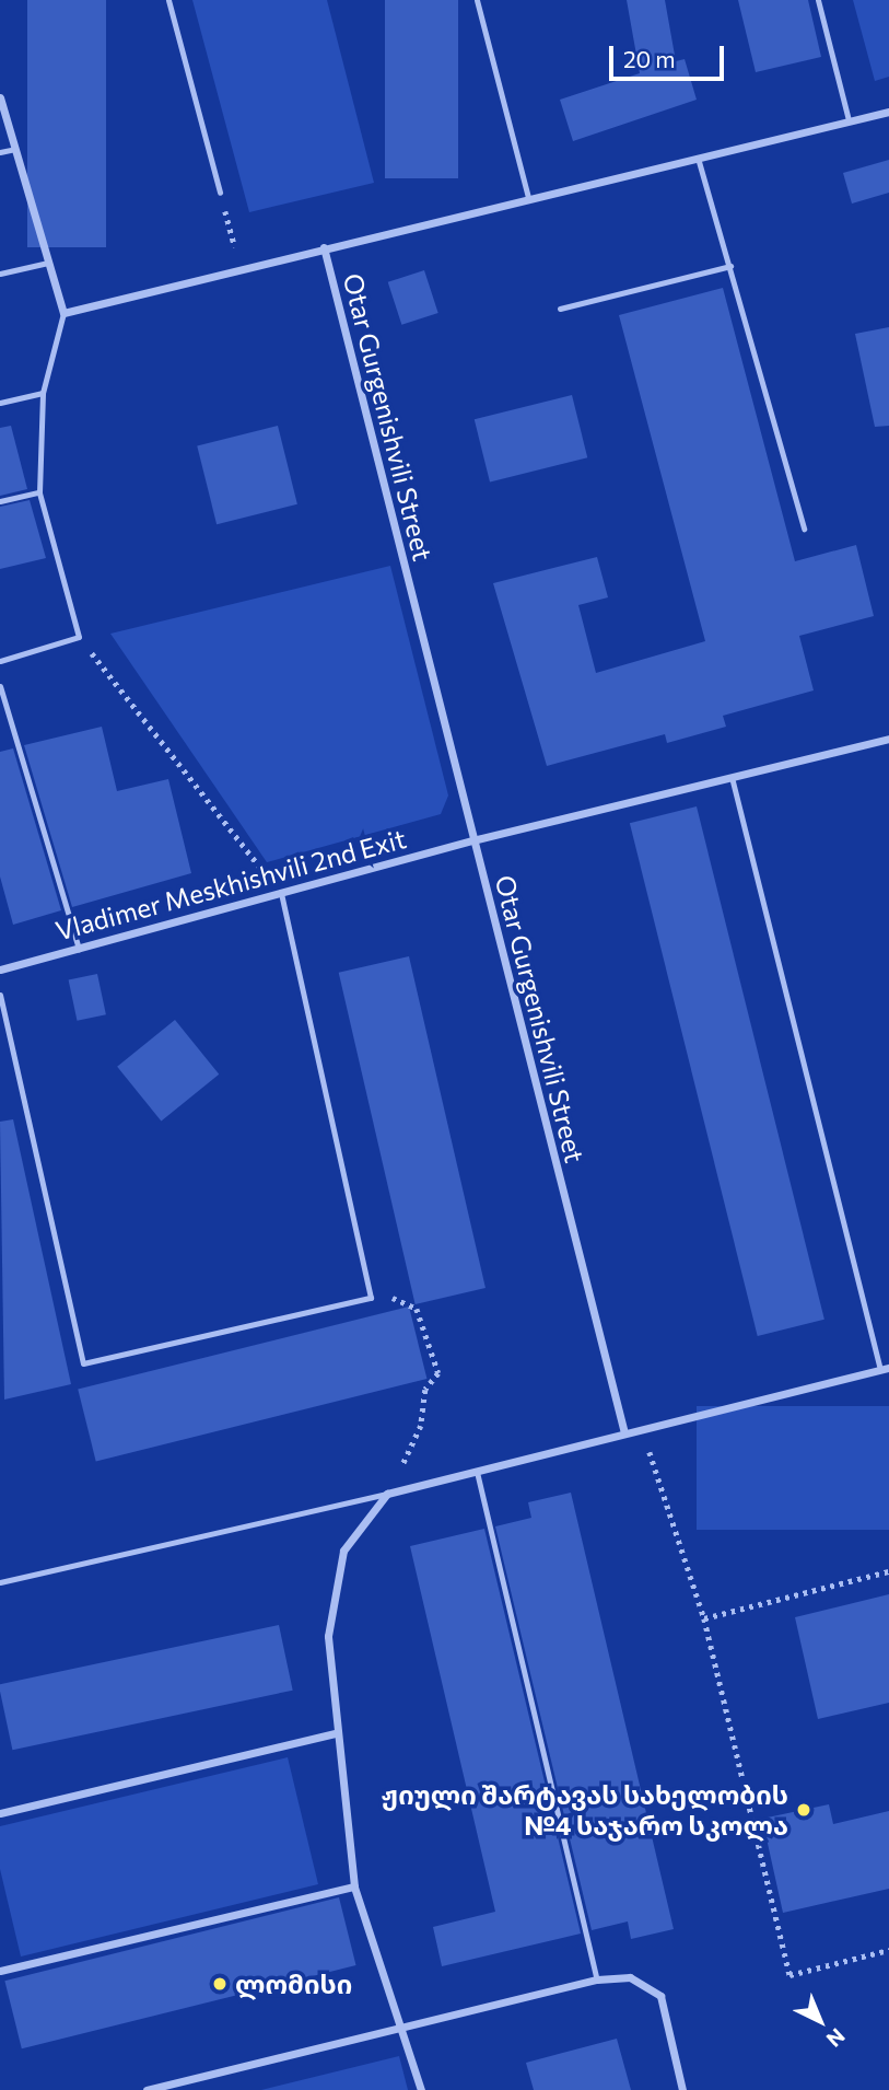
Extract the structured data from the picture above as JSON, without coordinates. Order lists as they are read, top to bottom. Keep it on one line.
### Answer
{"streets":{"street":["Otar Gurgenishvili Street","Vladimer Meskhishvili 2nd Exit"]},"crossings":[["Otar Gurgenishvili Street","Vladimer Meskhishvili 2nd Exit"]],"places":["ჟიული შარტავას სახელობის №4 საჯარო სკოლა","ლომისი"],"scale_bar":"20 m","north":"bottom right"}
